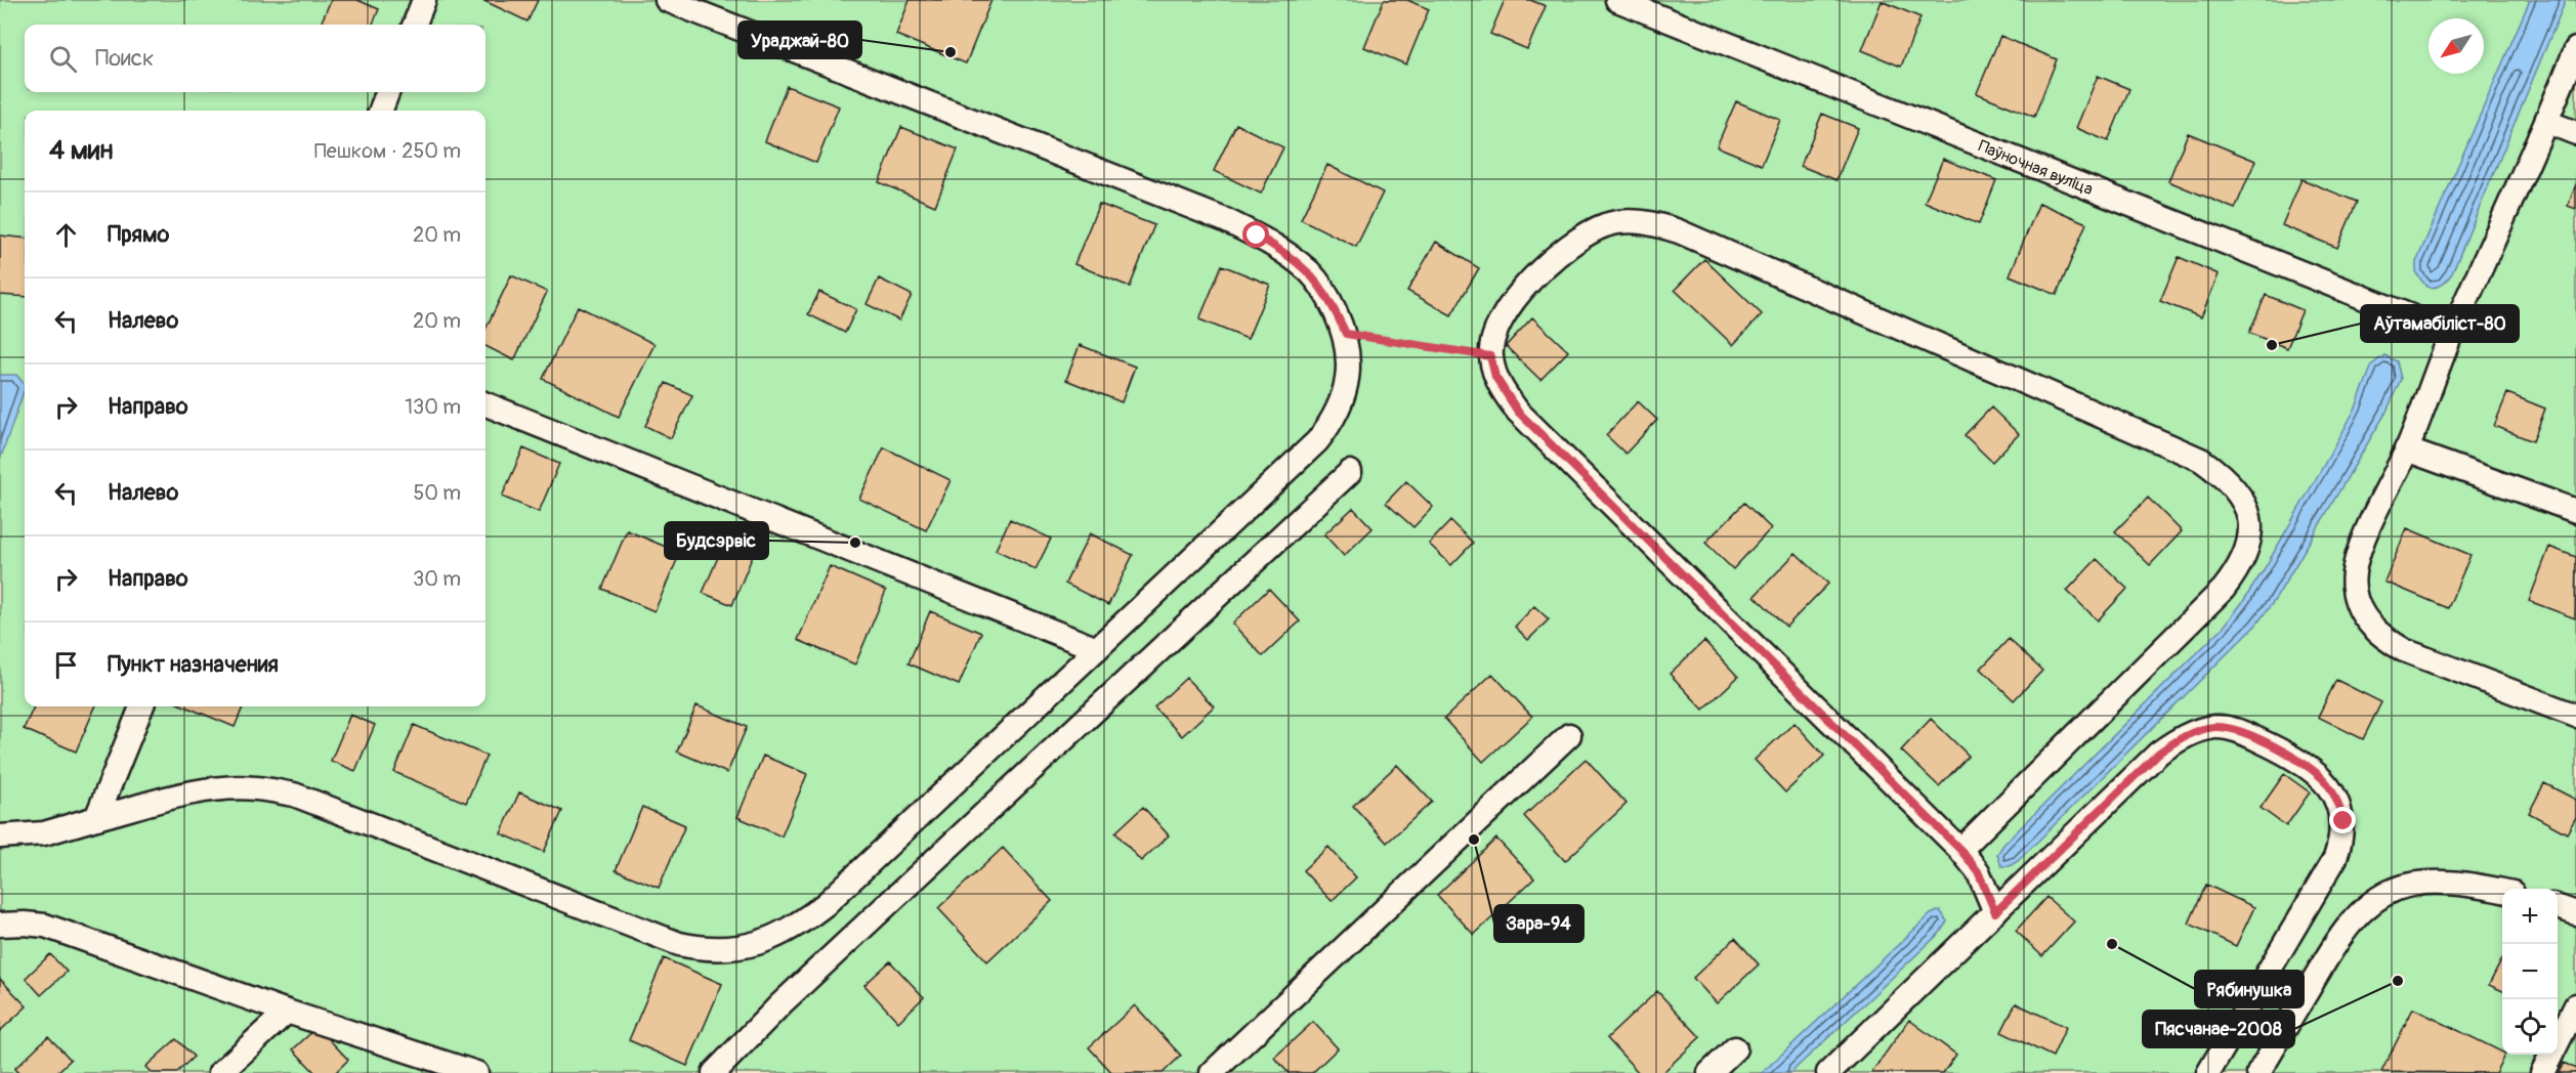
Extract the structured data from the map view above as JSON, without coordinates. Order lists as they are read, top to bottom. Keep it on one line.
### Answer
{"streets":{"lane":["Паўночная вуліца"]},"places":["Ураджай-80","Аўтамабіліст-80","Будсэрвіс","Зара-94","Рябинушка","Пясчанае-2008"],"north":"bottom left","page":{"search":"Поиск","heading":["4 мин","Пешком · 250 m"],"list":[["Прямо","20 m"],["Налево","20 m"],["Направо","130 m"],["Налево","50 m"],["Направо","30 m"],"Пункт назначения"],"map_buttons":["+","−"]}}
